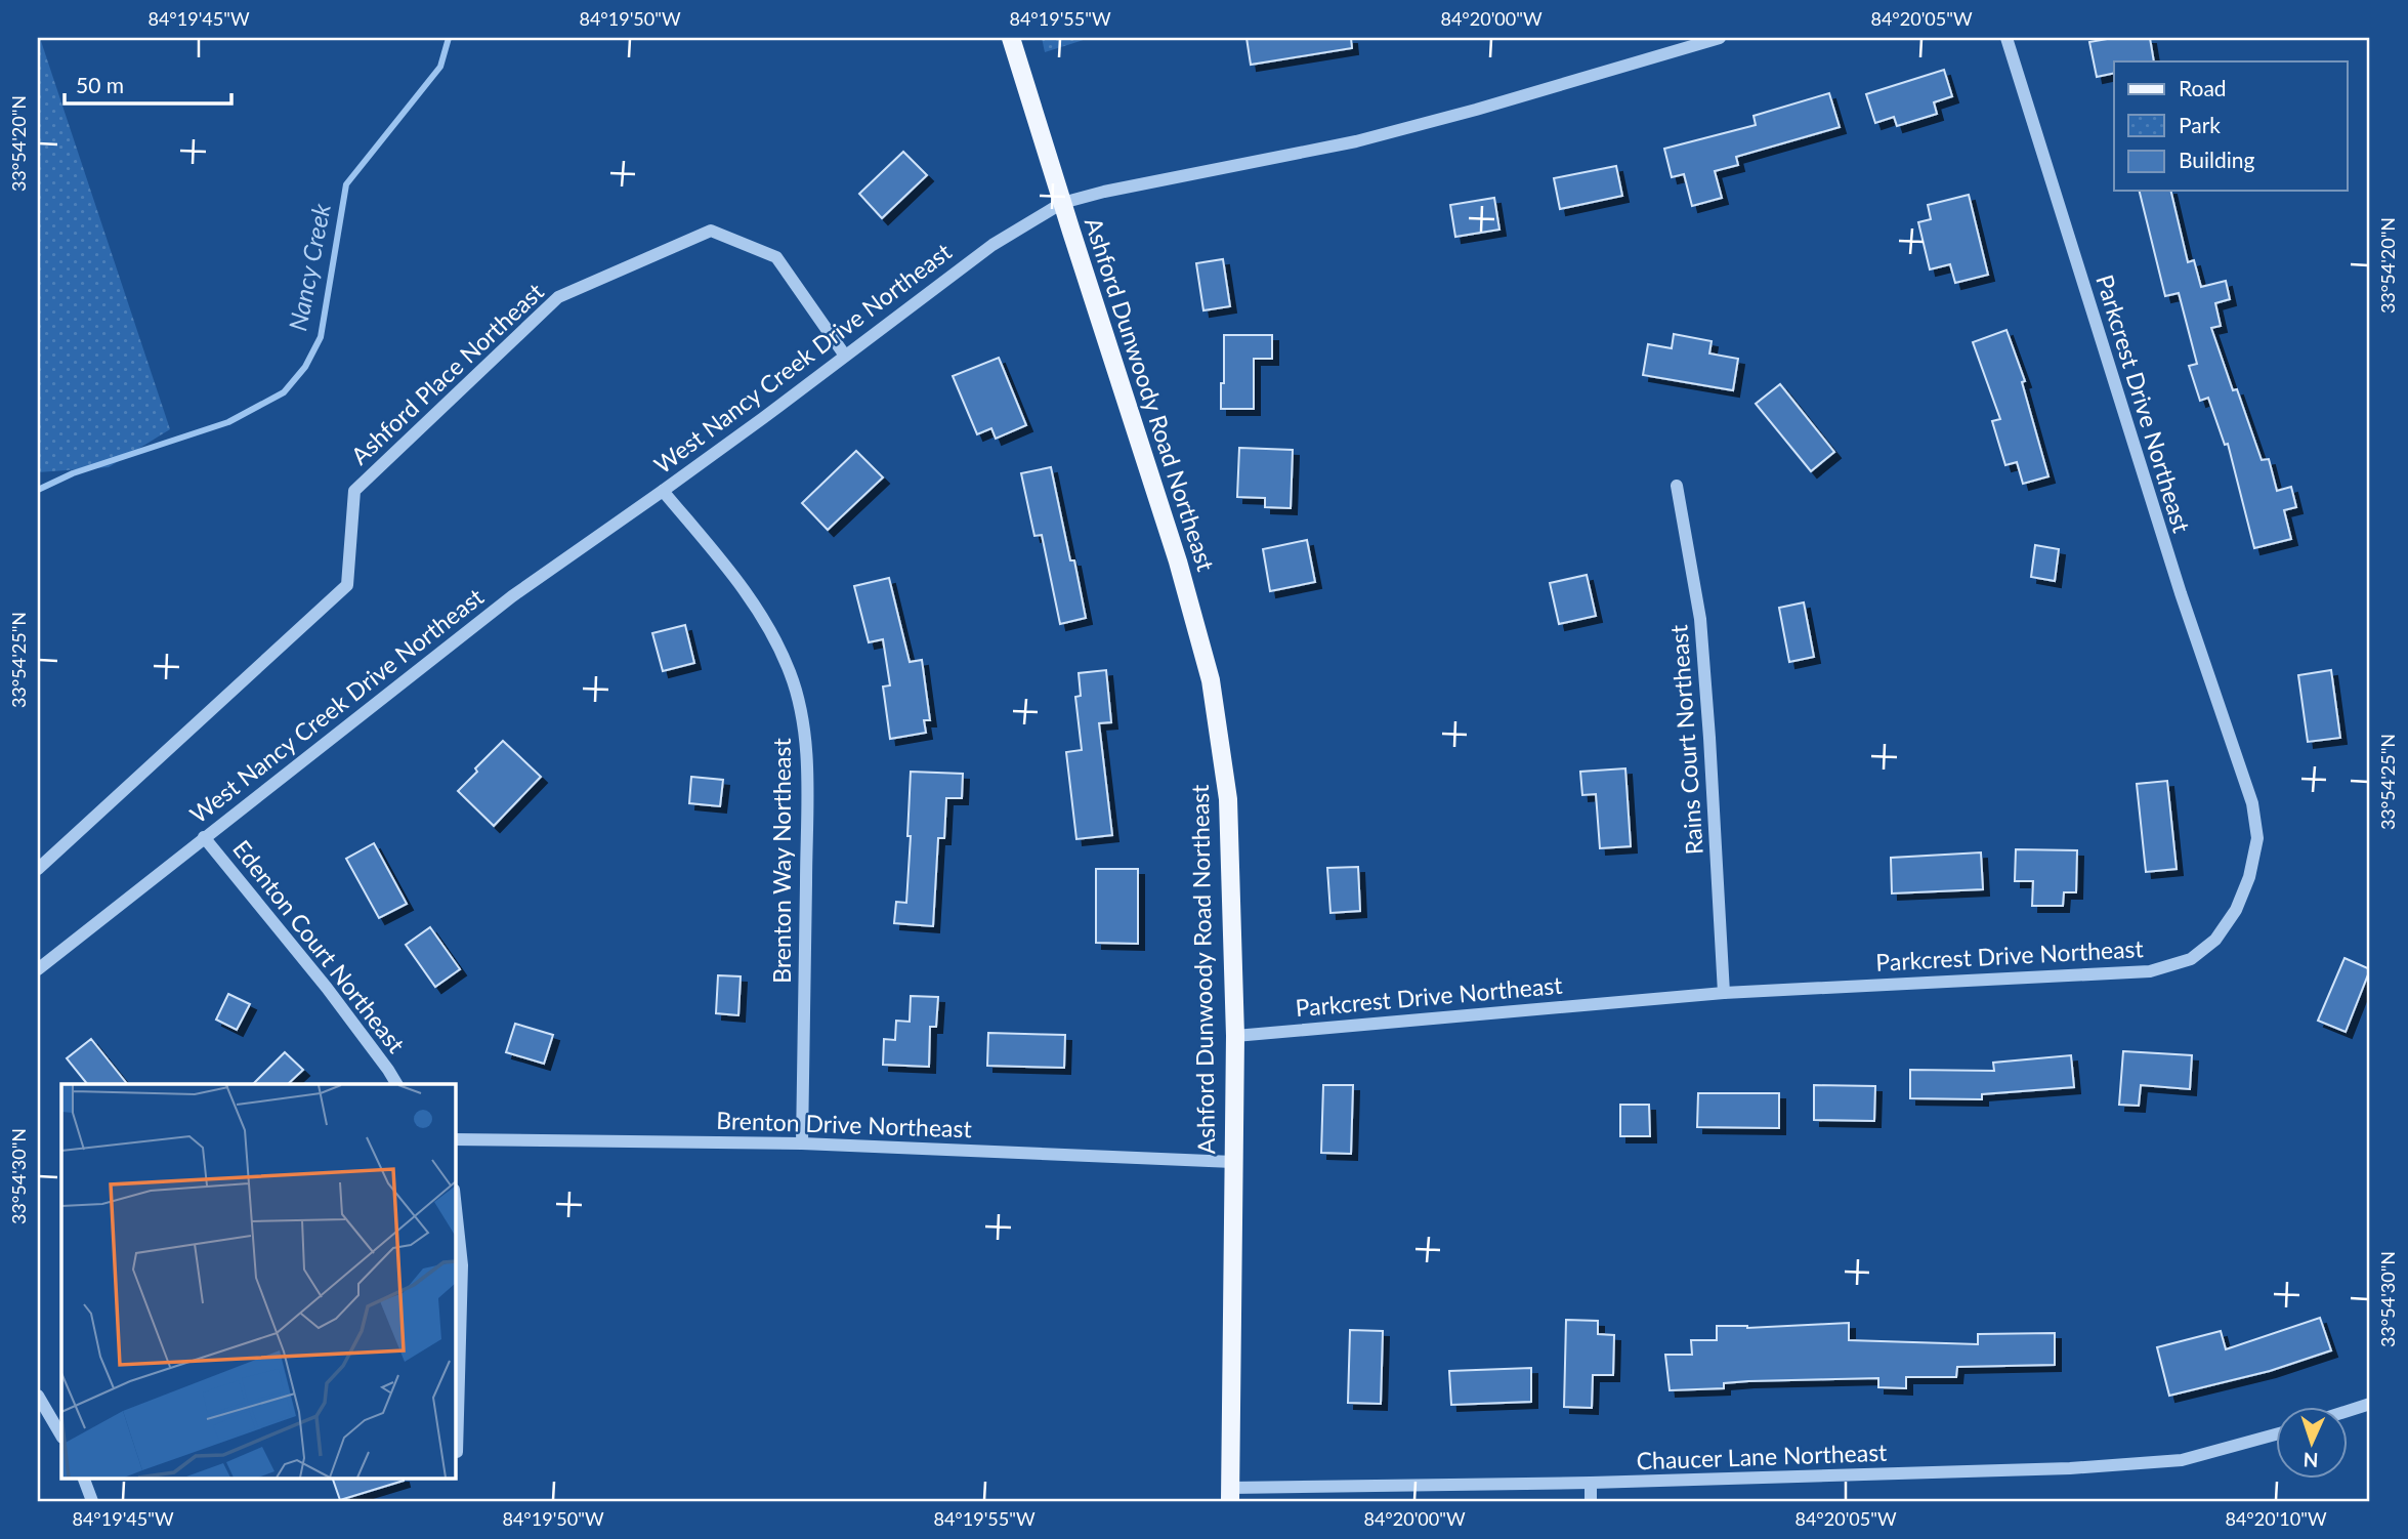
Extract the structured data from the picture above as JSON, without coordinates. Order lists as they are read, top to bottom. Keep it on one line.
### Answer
{"streets":{"main road":["Ashford Dunwoody Road Northeast"],"street":["West Nancy Creek Drive Northeast","Ashford Place Northeast","Parkcrest Drive Northeast","Rains Court Northeast","Brenton Way Northeast","Edenton Court Northeast","Brenton Drive Northeast","Chaucer Lane Northeast"]},"crossings":[["West Nancy Creek Drive Northeast","Ashford Place Northeast"],["West Nancy Creek Drive Northeast","Ashford Dunwoody Road Northeast"],["West Nancy Creek Drive Northeast","Brenton Way Northeast"],["West Nancy Creek Drive Northeast","Edenton Court Northeast"],["Ashford Dunwoody Road Northeast","Parkcrest Drive Northeast"],["Ashford Dunwoody Road Northeast","Brenton Drive Northeast"],["Ashford Dunwoody Road Northeast","Chaucer Lane Northeast"],["Parkcrest Drive Northeast","Rains Court Northeast"],["Brenton Way Northeast","Brenton Drive Northeast"]],"water":["Nancy Creek"],"legend":["Road","Park","Building"],"scale_bar":"50 m","north":"bottom","coordinates":["84°19'45\"W","84°19'50\"W","84°19'55\"W","84°20'00\"W","84°20'05\"W","33°54'20\"N","33°54'25\"N","33°54'30\"N","84°20'10\"W"]}
